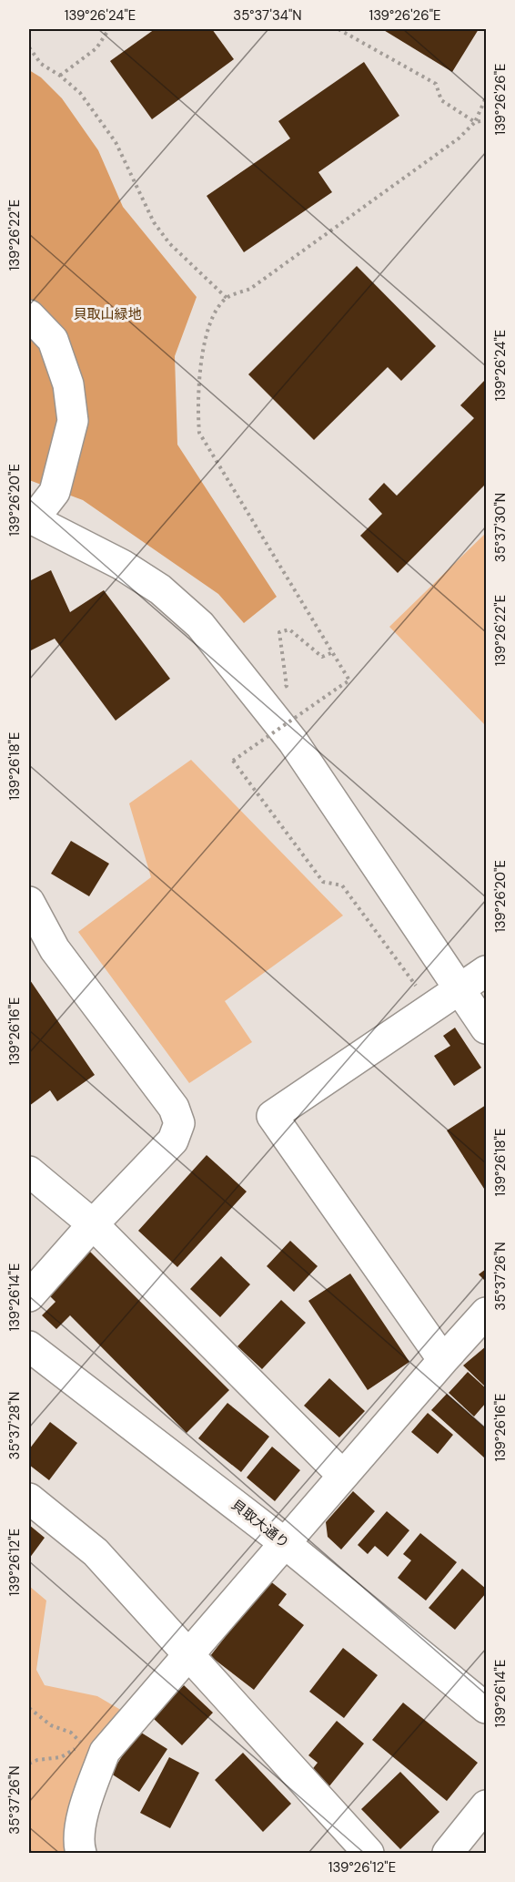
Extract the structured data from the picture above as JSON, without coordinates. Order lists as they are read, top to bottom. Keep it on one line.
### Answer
{"streets":{"street":["貝取大通り"]},"parks":["貝取山緑地"],"coordinates":["139°26'24\"E","35°37'34\"N","139°26'26\"E","139°26'22\"E","139°26'20\"E","35°37'30\"N","139°26'18\"E","139°26'16\"E","35°37'26\"N","139°26'14\"E","35°37'28\"N","139°26'12\"E"]}
